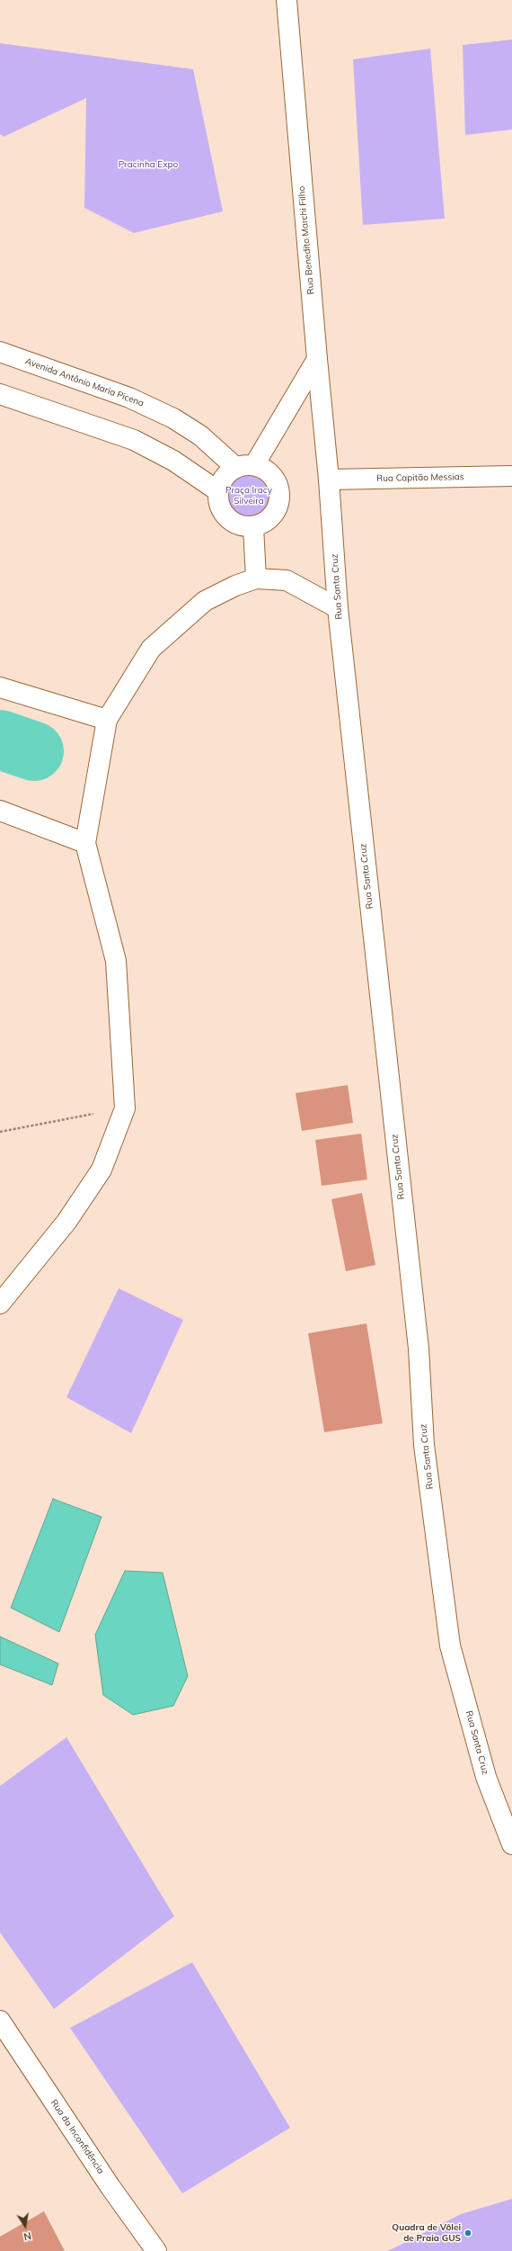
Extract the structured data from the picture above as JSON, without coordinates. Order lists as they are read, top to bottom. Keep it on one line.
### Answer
{"streets":{"street":["Rua Benedito Marchi Filho","Avenida Antônio Maria Picena","Rua Capitão Messias","Rua Santa Cruz","Rua da Inconfidência"]},"crossings":[["Rua Benedito Marchi Filho","Rua Capitão Messias"],["Rua Benedito Marchi Filho","Rua Santa Cruz"],["Rua Capitão Messias","Rua Santa Cruz"]],"parks":["Pracinha Expo","Praça Iracy Silveira"],"places":["Quadra de Vôlei de Praia GUS"],"north":"bottom"}
